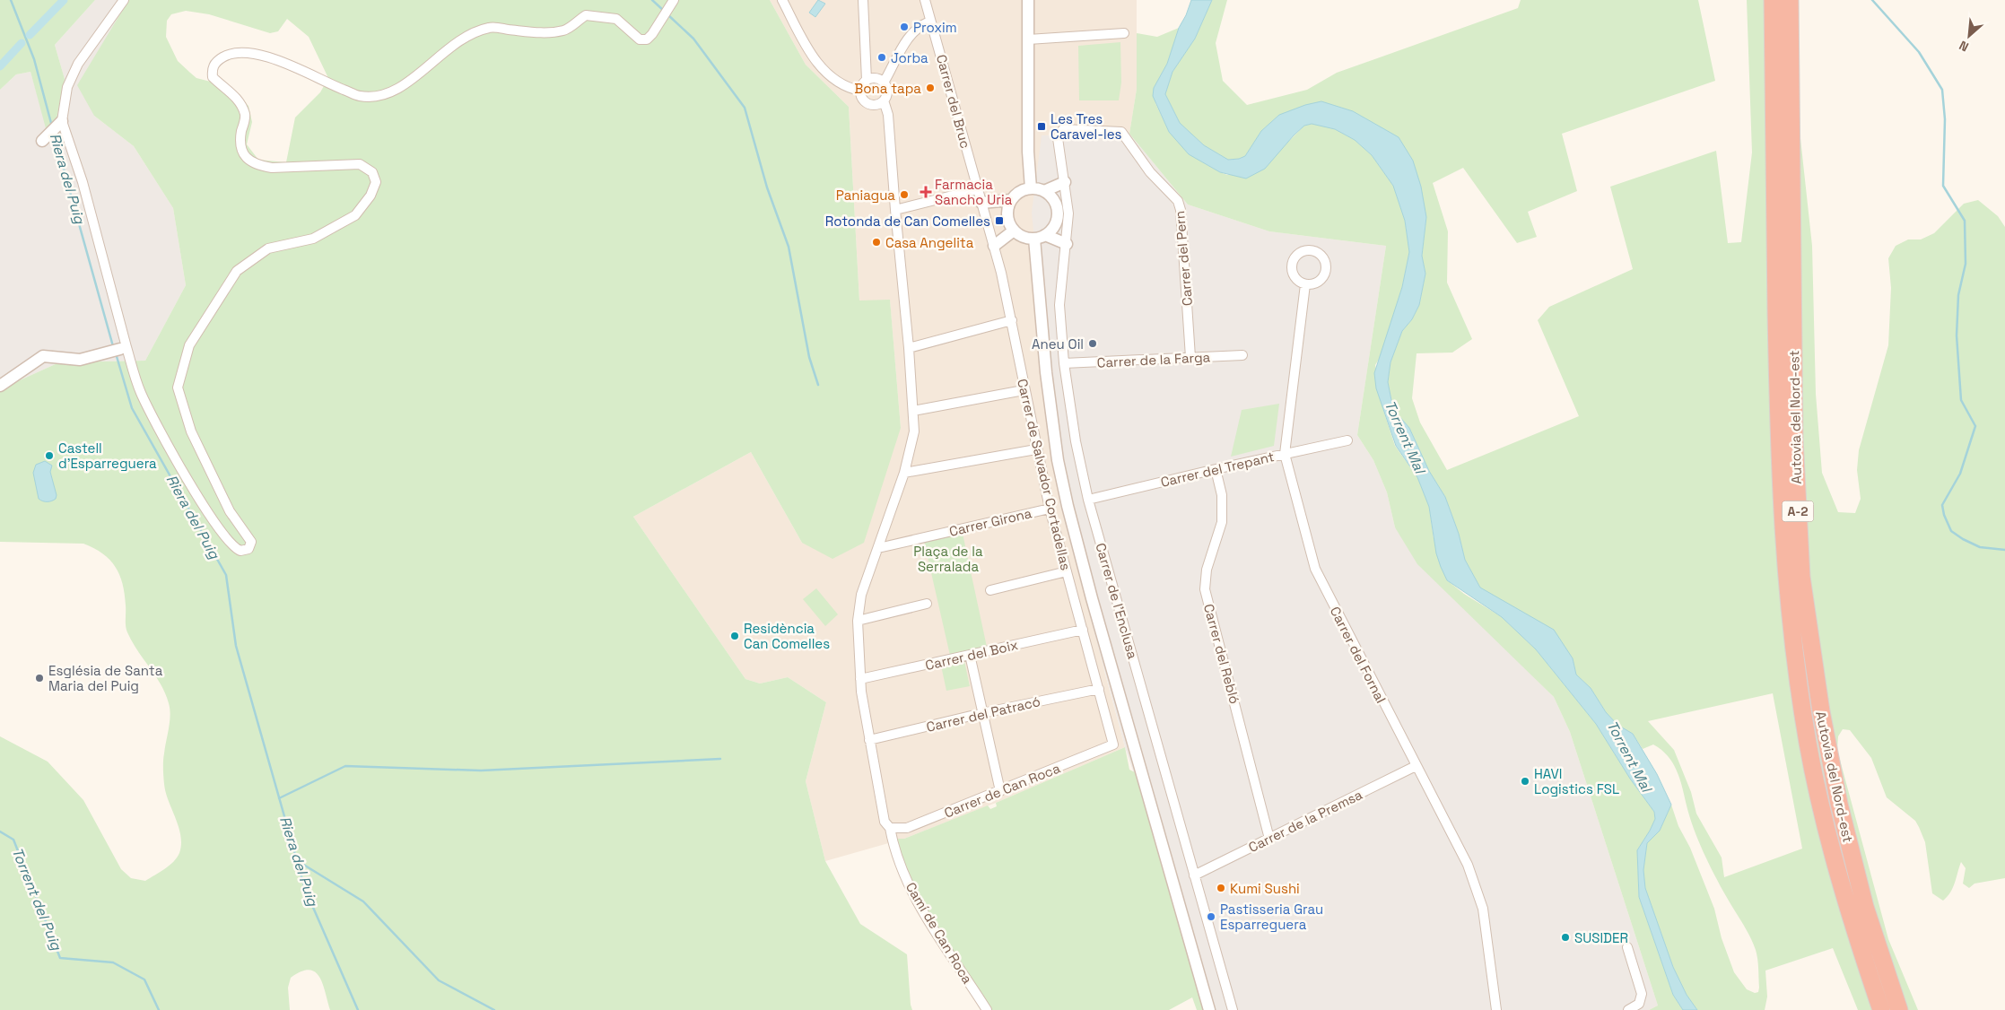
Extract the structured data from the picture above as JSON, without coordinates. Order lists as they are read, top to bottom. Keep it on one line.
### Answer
{"streets":{"highway":["Autovia del Nord-est","A-2"],"street":["Carrer del Bruc","Carrer del Pern","Carrer de la Farga","Carrer del Trepant","Carrer de Salvador Cortadellas","Carrer Girona","Carrer de l'Enclusa","Carrer del Rebló","Carrer del Boix","Carrer del Fornal","Carrer del Patracó","Carrer de Can Roca","Carrer de la Premsa","Camí de Can Roca"]},"crossings":[["Carrer del Bruc","Carrer de Salvador Cortadellas"],["Carrer del Pern","Carrer de la Farga"],["Carrer del Pern","Carrer de l'Enclusa"],["Carrer de la Farga","Carrer de l'Enclusa"],["Carrer del Trepant","Carrer de l'Enclusa"],["Carrer del Trepant","Carrer del Rebló"],["Carrer del Trepant","Carrer del Fornal"],["Carrer de Salvador Cortadellas","Carrer Girona"],["Carrer de Salvador Cortadellas","Carrer del Boix"],["Carrer de Salvador Cortadellas","Carrer del Patracó"],["Carrer de Salvador Cortadellas","Carrer de Can Roca"],["Carrer Girona","Camí de Can Roca"],["Carrer de l'Enclusa","Carrer de la Premsa"],["Carrer del Rebló","Carrer de la Premsa"],["Carrer del Boix","Camí de Can Roca"],["Carrer del Fornal","Carrer de la Premsa"],["Carrer del Patracó","Camí de Can Roca"],["Carrer de Can Roca","Camí de Can Roca"]],"water":["Riera del Puig","Torrent Mal","Torrent del Puig"],"parks":["Plaça de la Serralada"],"places":{"other":["Proxim","Jorba","Bona tapa","Paniagua","Casa Angelita","Aneu Oil","Castell d'Esparreguera","Residència Can Comelles","Església de Santa Maria del Puig","HAVI Logistics FSL","Kumi Sushi","Pastisseria Grau Esparreguera","SUSIDER"],"transit":["Les Tres Caravel-les","Rotonda de Can Comelles"],"health":["Farmacia Sancho Uria"]},"north":"bottom left"}
